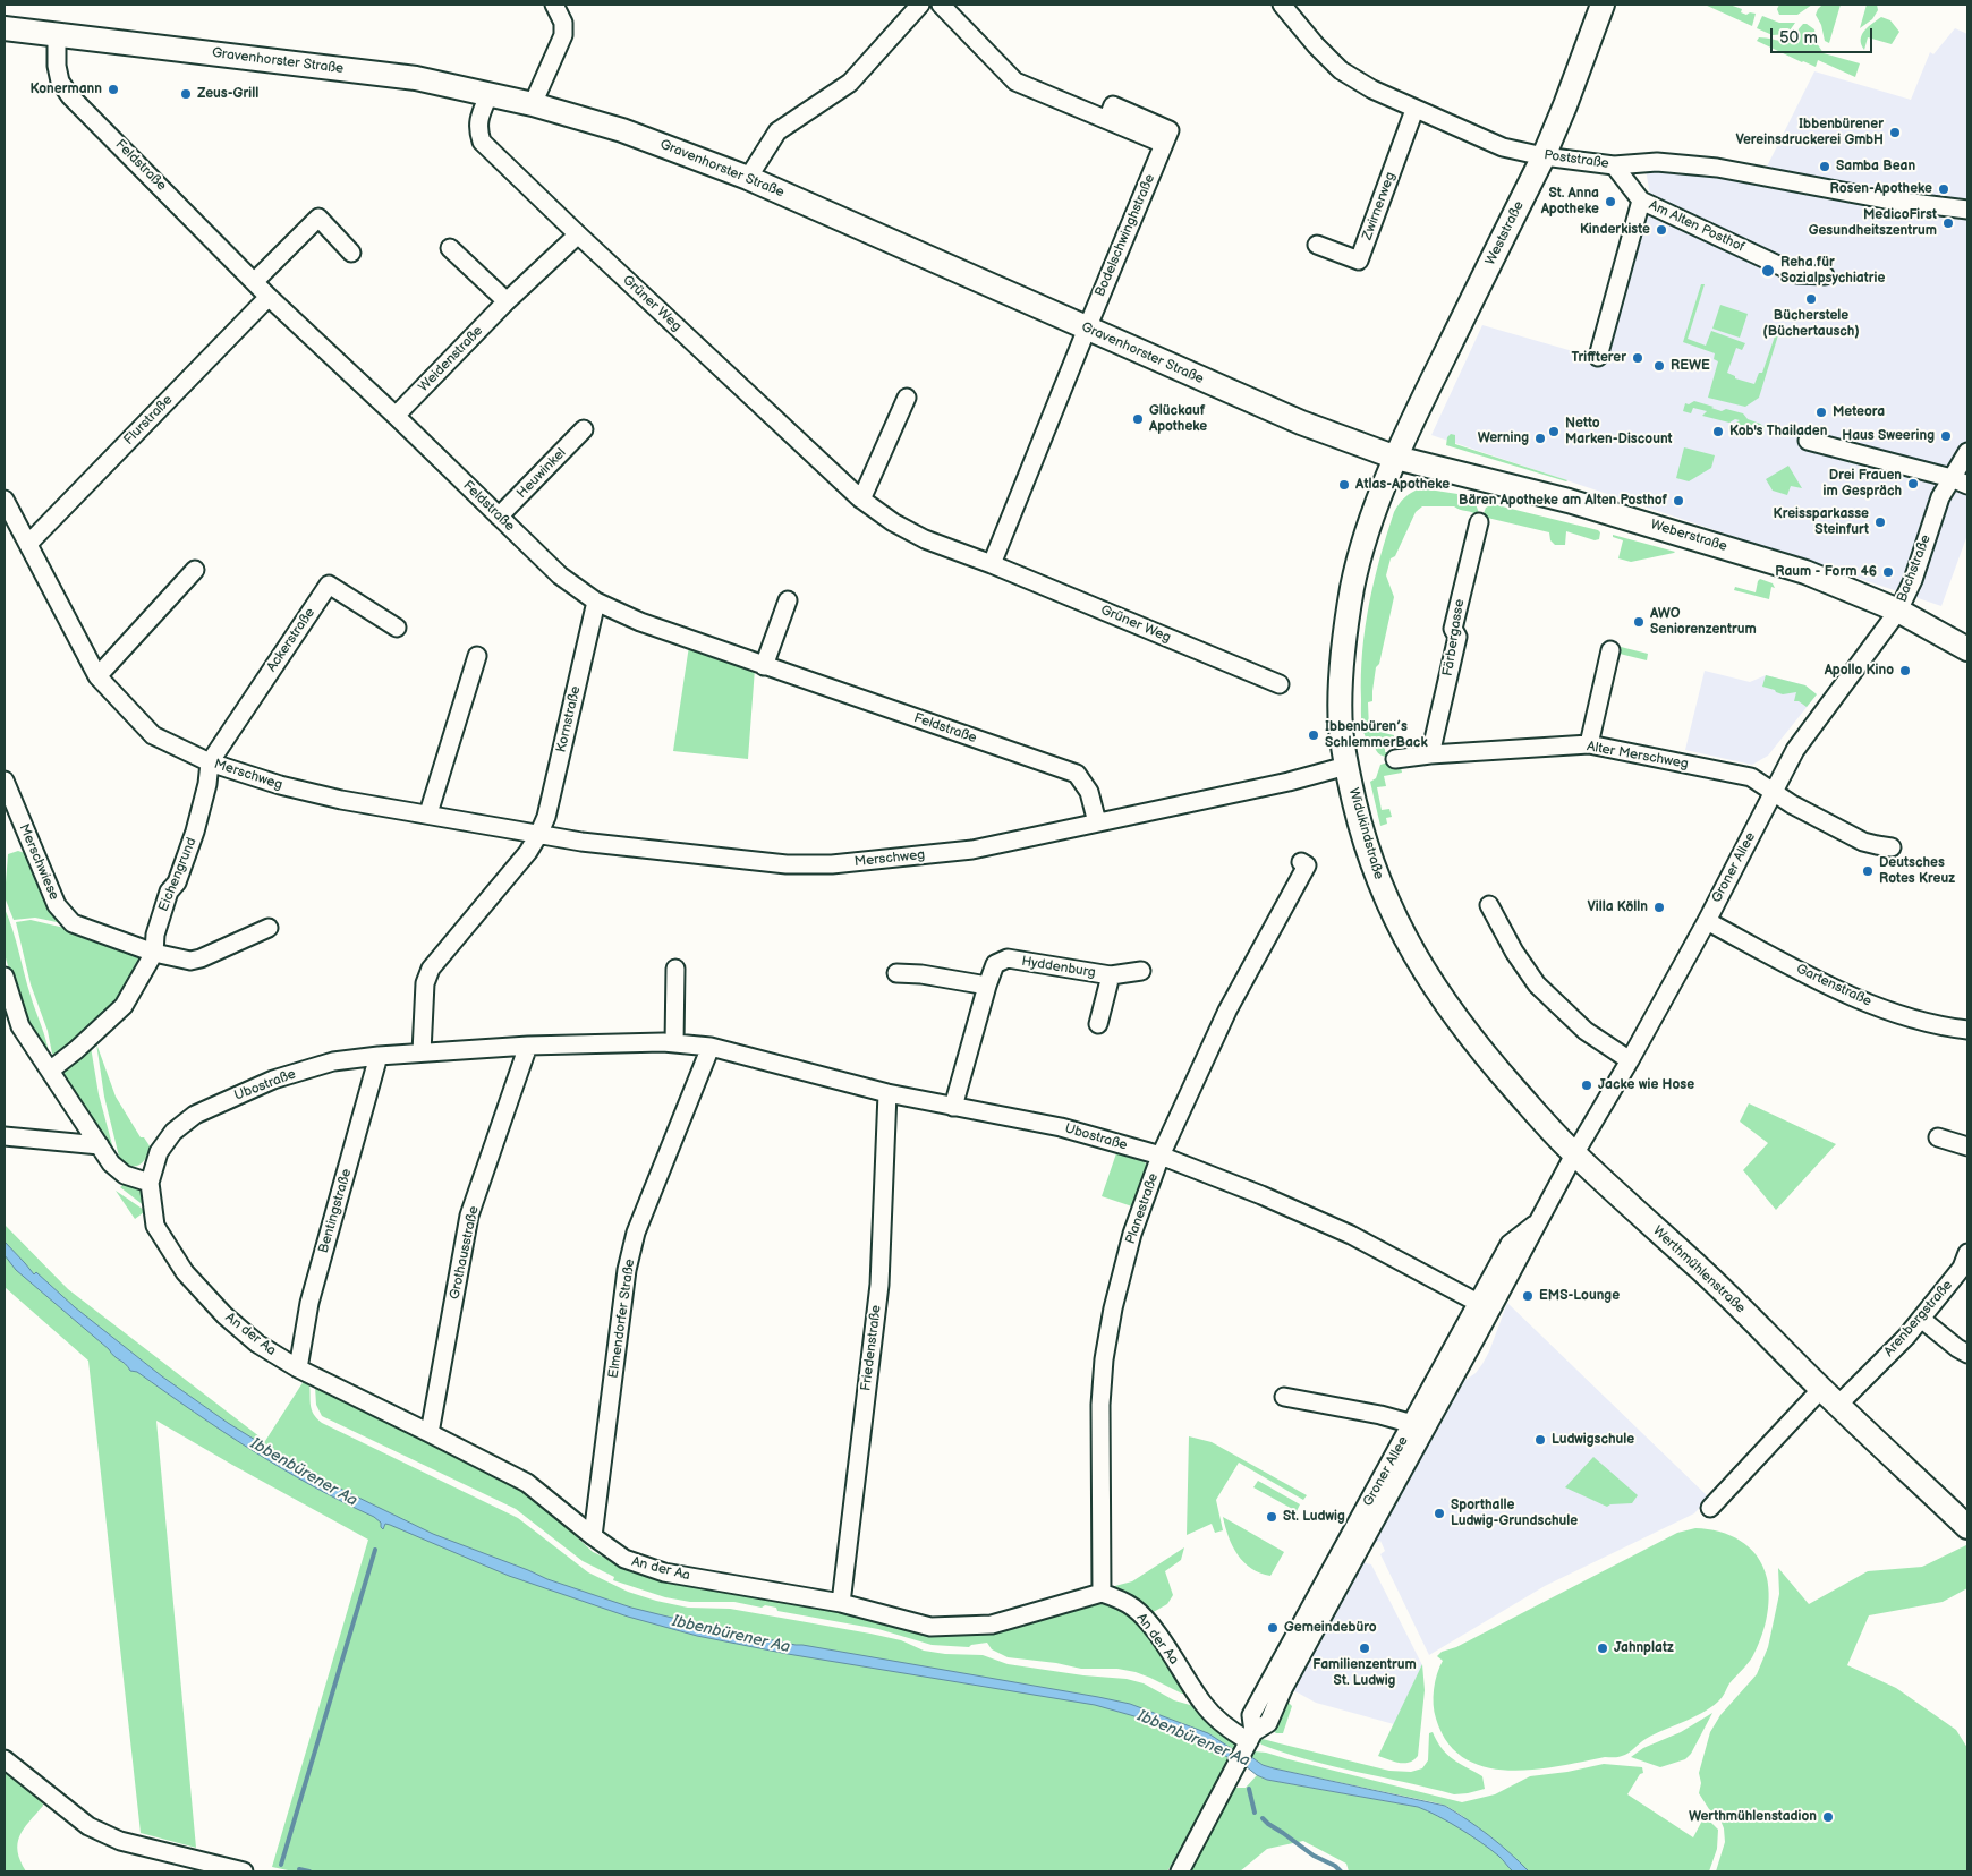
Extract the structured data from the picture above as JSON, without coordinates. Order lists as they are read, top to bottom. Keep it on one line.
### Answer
{"streets":{"main road":["Gravenhorster Straße","Weststraße","Weberstraße","Widukindstraße","Werthmühlenstraße"],"street":["Poststraße","Feldstraße","Zwirnerweg","Am Alten Posthof","Bodelschwinghstraße","Grüner Weg","Weidenstraße","Flurstraße","Heuwinkel","Bachstraße","Färbergasse","Ackerstraße","Kornstraße","Alter Merschweg","Merschweg","Merschwiese","Groner Allee","Eichengrund","Hyddenburg","Gartenstraße","Ubostraße","Planestraße","Bentingstraße","Grothausstraße","Elmendorfer Straße","Arenbergstraße","An der Aa","Friedenstraße"]},"crossings":[["Gravenhorster Straße","Feldstraße"],["Gravenhorster Straße","Weststraße"],["Gravenhorster Straße","Bodelschwinghstraße"],["Gravenhorster Straße","Grüner Weg"],["Gravenhorster Straße","Weberstraße"],["Gravenhorster Straße","Widukindstraße"],["Poststraße","Zwirnerweg"],["Poststraße","Am Alten Posthof"],["Poststraße","Weststraße"],["Feldstraße","Weidenstraße"],["Feldstraße","Flurstraße"],["Feldstraße","Heuwinkel"],["Feldstraße","Kornstraße"],["Feldstraße","Merschweg"],["Weststraße","Weberstraße"],["Weststraße","Widukindstraße"],["Grüner Weg","Weidenstraße"],["Flurstraße","Merschweg"],["Weberstraße","Bachstraße"],["Weberstraße","Widukindstraße"],["Bachstraße","Alter Merschweg"],["Bachstraße","Groner Allee"],["Färbergasse","Alter Merschweg"],["Ackerstraße","Merschweg"],["Ackerstraße","Eichengrund"],["Kornstraße","Merschweg"],["Alter Merschweg","Groner Allee"],["Merschweg","Widukindstraße"],["Merschweg","Eichengrund"],["Widukindstraße","Groner Allee"],["Widukindstraße","Werthmühlenstraße"],["Merschwiese","Eichengrund"],["Groner Allee","Gartenstraße"],["Groner Allee","Ubostraße"],["Groner Allee","Werthmühlenstraße"],["Groner Allee","An der Aa"],["Hyddenburg","Ubostraße"],["Ubostraße","Planestraße"],["Ubostraße","Bentingstraße"],["Ubostraße","Grothausstraße"],["Ubostraße","Elmendorfer Straße"],["Ubostraße","An der Aa"],["Ubostraße","Friedenstraße"],["Planestraße","An der Aa"],["Bentingstraße","An der Aa"],["Grothausstraße","An der Aa"],["Werthmühlenstraße","Arenbergstraße"],["Elmendorfer Straße","An der Aa"],["An der Aa","Friedenstraße"]],"water":["Ibbenbürener Aa"],"places":["Konermann","Zeus-Grill","Ibbenbürener Vereinsdruckerei GmbH","Samba Bean","Rosen-Apotheke","St. Anna Apotheke","MedicoFirst Gesundheitszentrum","Kinderkiste","Reha für Sozialpsychiatrie","Bücherstele (Büchertausch)","Triffterer","REWE","Meteora","Glückauf Apotheke","Netto Marken-Discount","Kob's Thailaden","Haus Sweering","Werning","Drei Frauen im Gespräch","Atlas-Apotheke","Bären Apotheke am Alten Posthof","Kreissparkasse Steinfurt","Raum - Form 46","AWO Seniorenzentrum","Apollo Kino","Ibbenbüren’s SchlemmerBack","Deutsches Rotes Kreuz","Villa Kölln","Jacke wie Hose","EMS-Lounge","Ludwigschule","Sporthalle Ludwig-Grundschule","St. Ludwig","Gemeindebüro","Familienzentrum St. Ludwig","Jahnplatz","Werthmühlenstadion"],"scale_bar":"50 m"}
